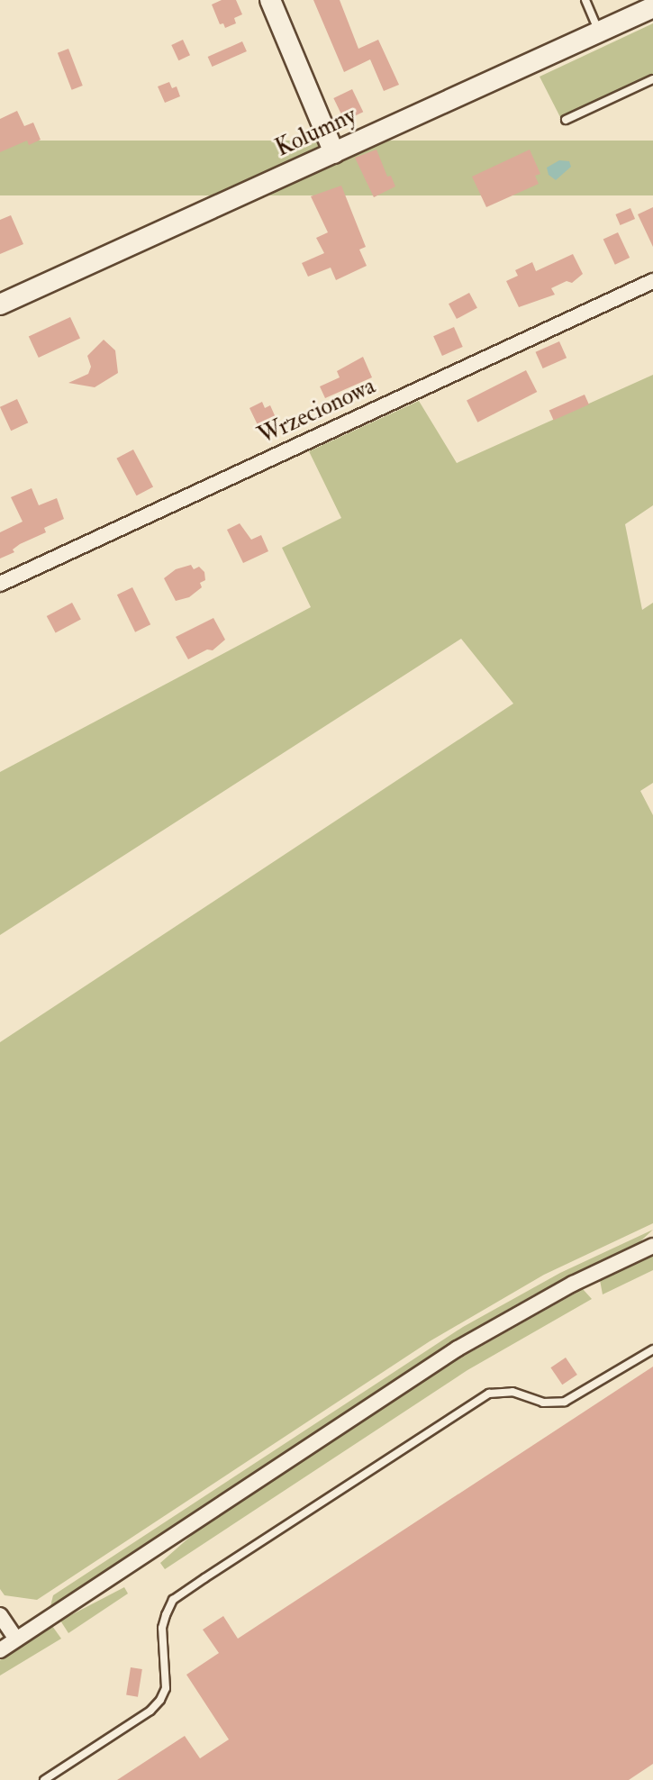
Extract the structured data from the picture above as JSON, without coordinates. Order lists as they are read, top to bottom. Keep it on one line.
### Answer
{"streets":{"street":["Kolumny","Wrzecionowa"]}}
